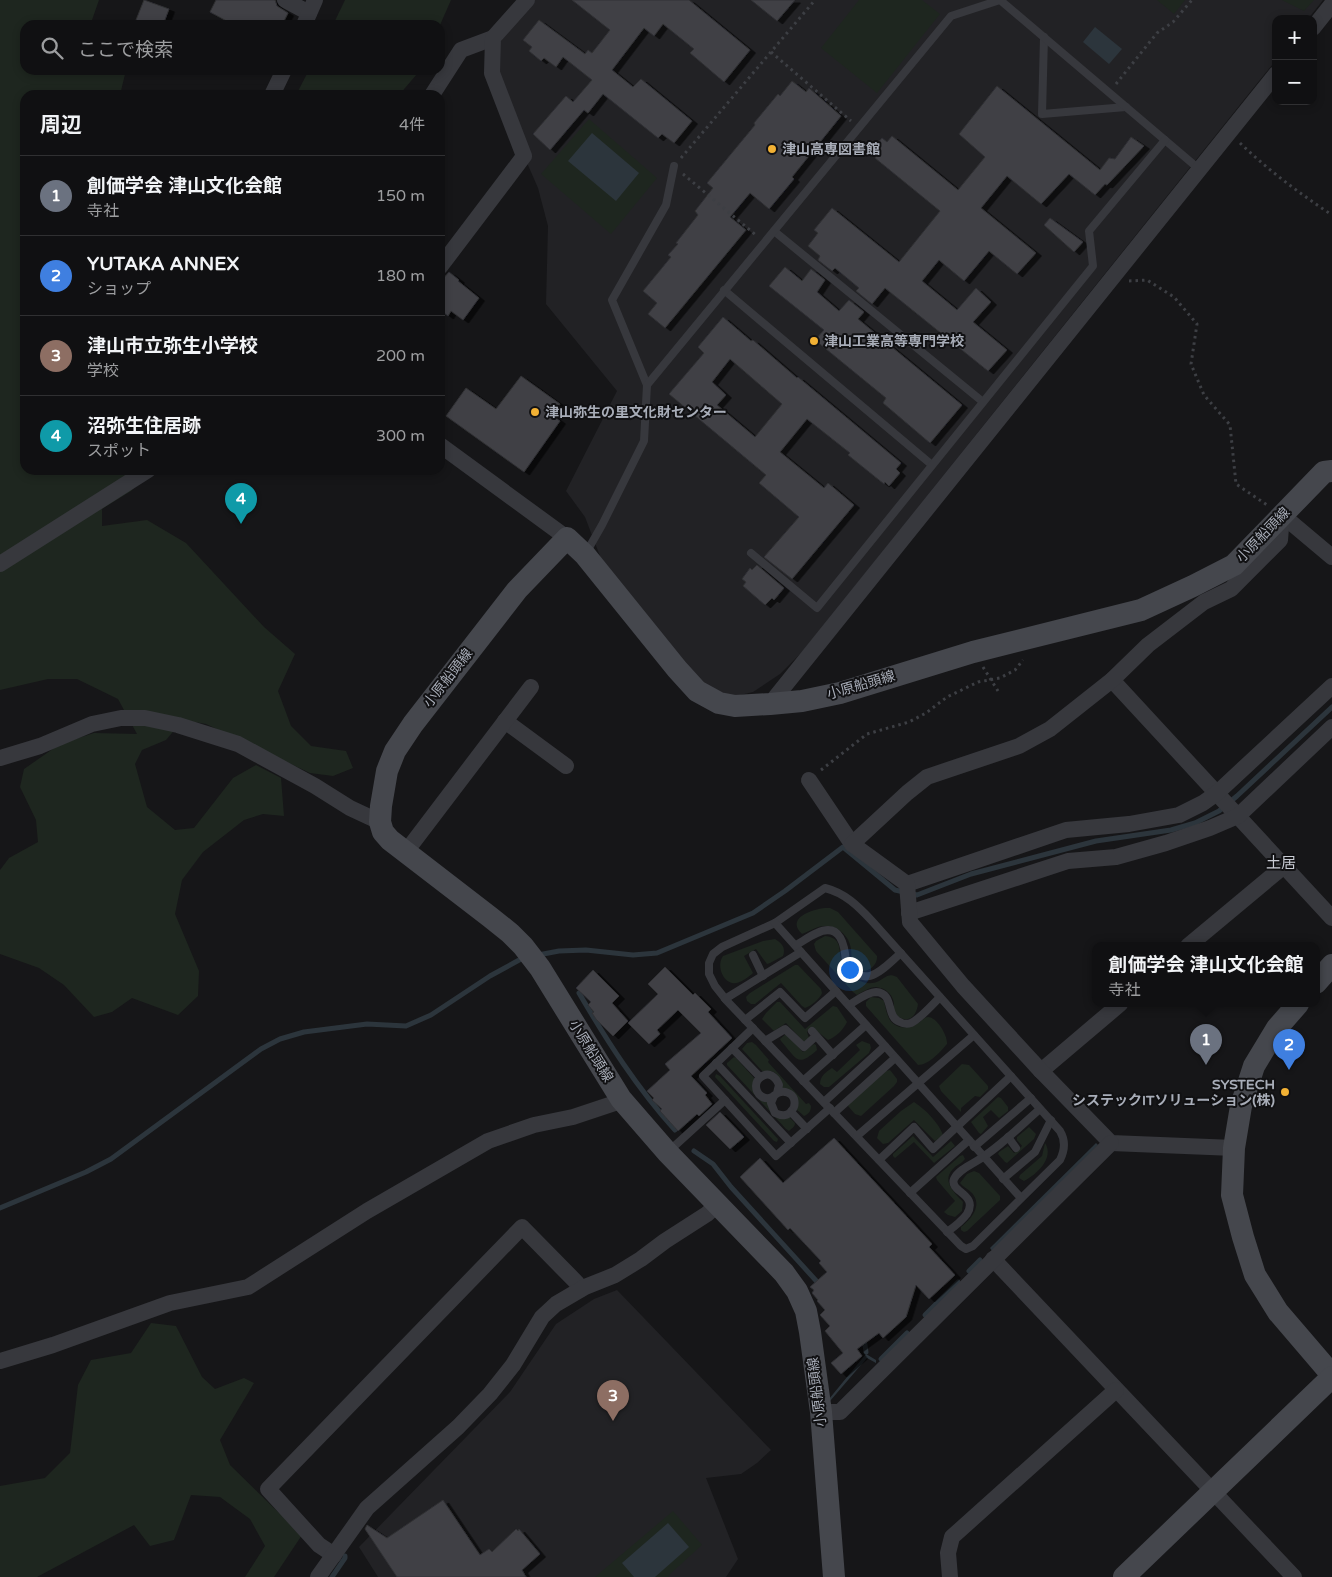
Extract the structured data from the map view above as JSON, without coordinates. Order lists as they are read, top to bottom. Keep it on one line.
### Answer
{"streets":{"main road":["小原船頭線"]},"districts":["土居"],"places":["津山高専図書館","津山工業高等専門学校","津山弥生の里文化財センター","SYSTECH システックITソリューション(株)"],"page":{"map_buttons":["+","−"],"search":"ここで検索","heading":["周辺","4件"],"list":[{"mark":"1","name":"創価学会 津山文化会館","note":"寺社","value":"150 m"},{"mark":"2","name":"YUTAKA ANNEX","note":"ショップ","value":"180 m"},{"mark":"3","name":"津山市立弥生小学校","note":"学校","value":"200 m"},{"mark":"4","name":"沼弥生住居跡","note":"スポット","value":"300 m"}],"pins":["4","1","2","3"],"popup":["創価学会 津山文化会館","寺社"]}}
